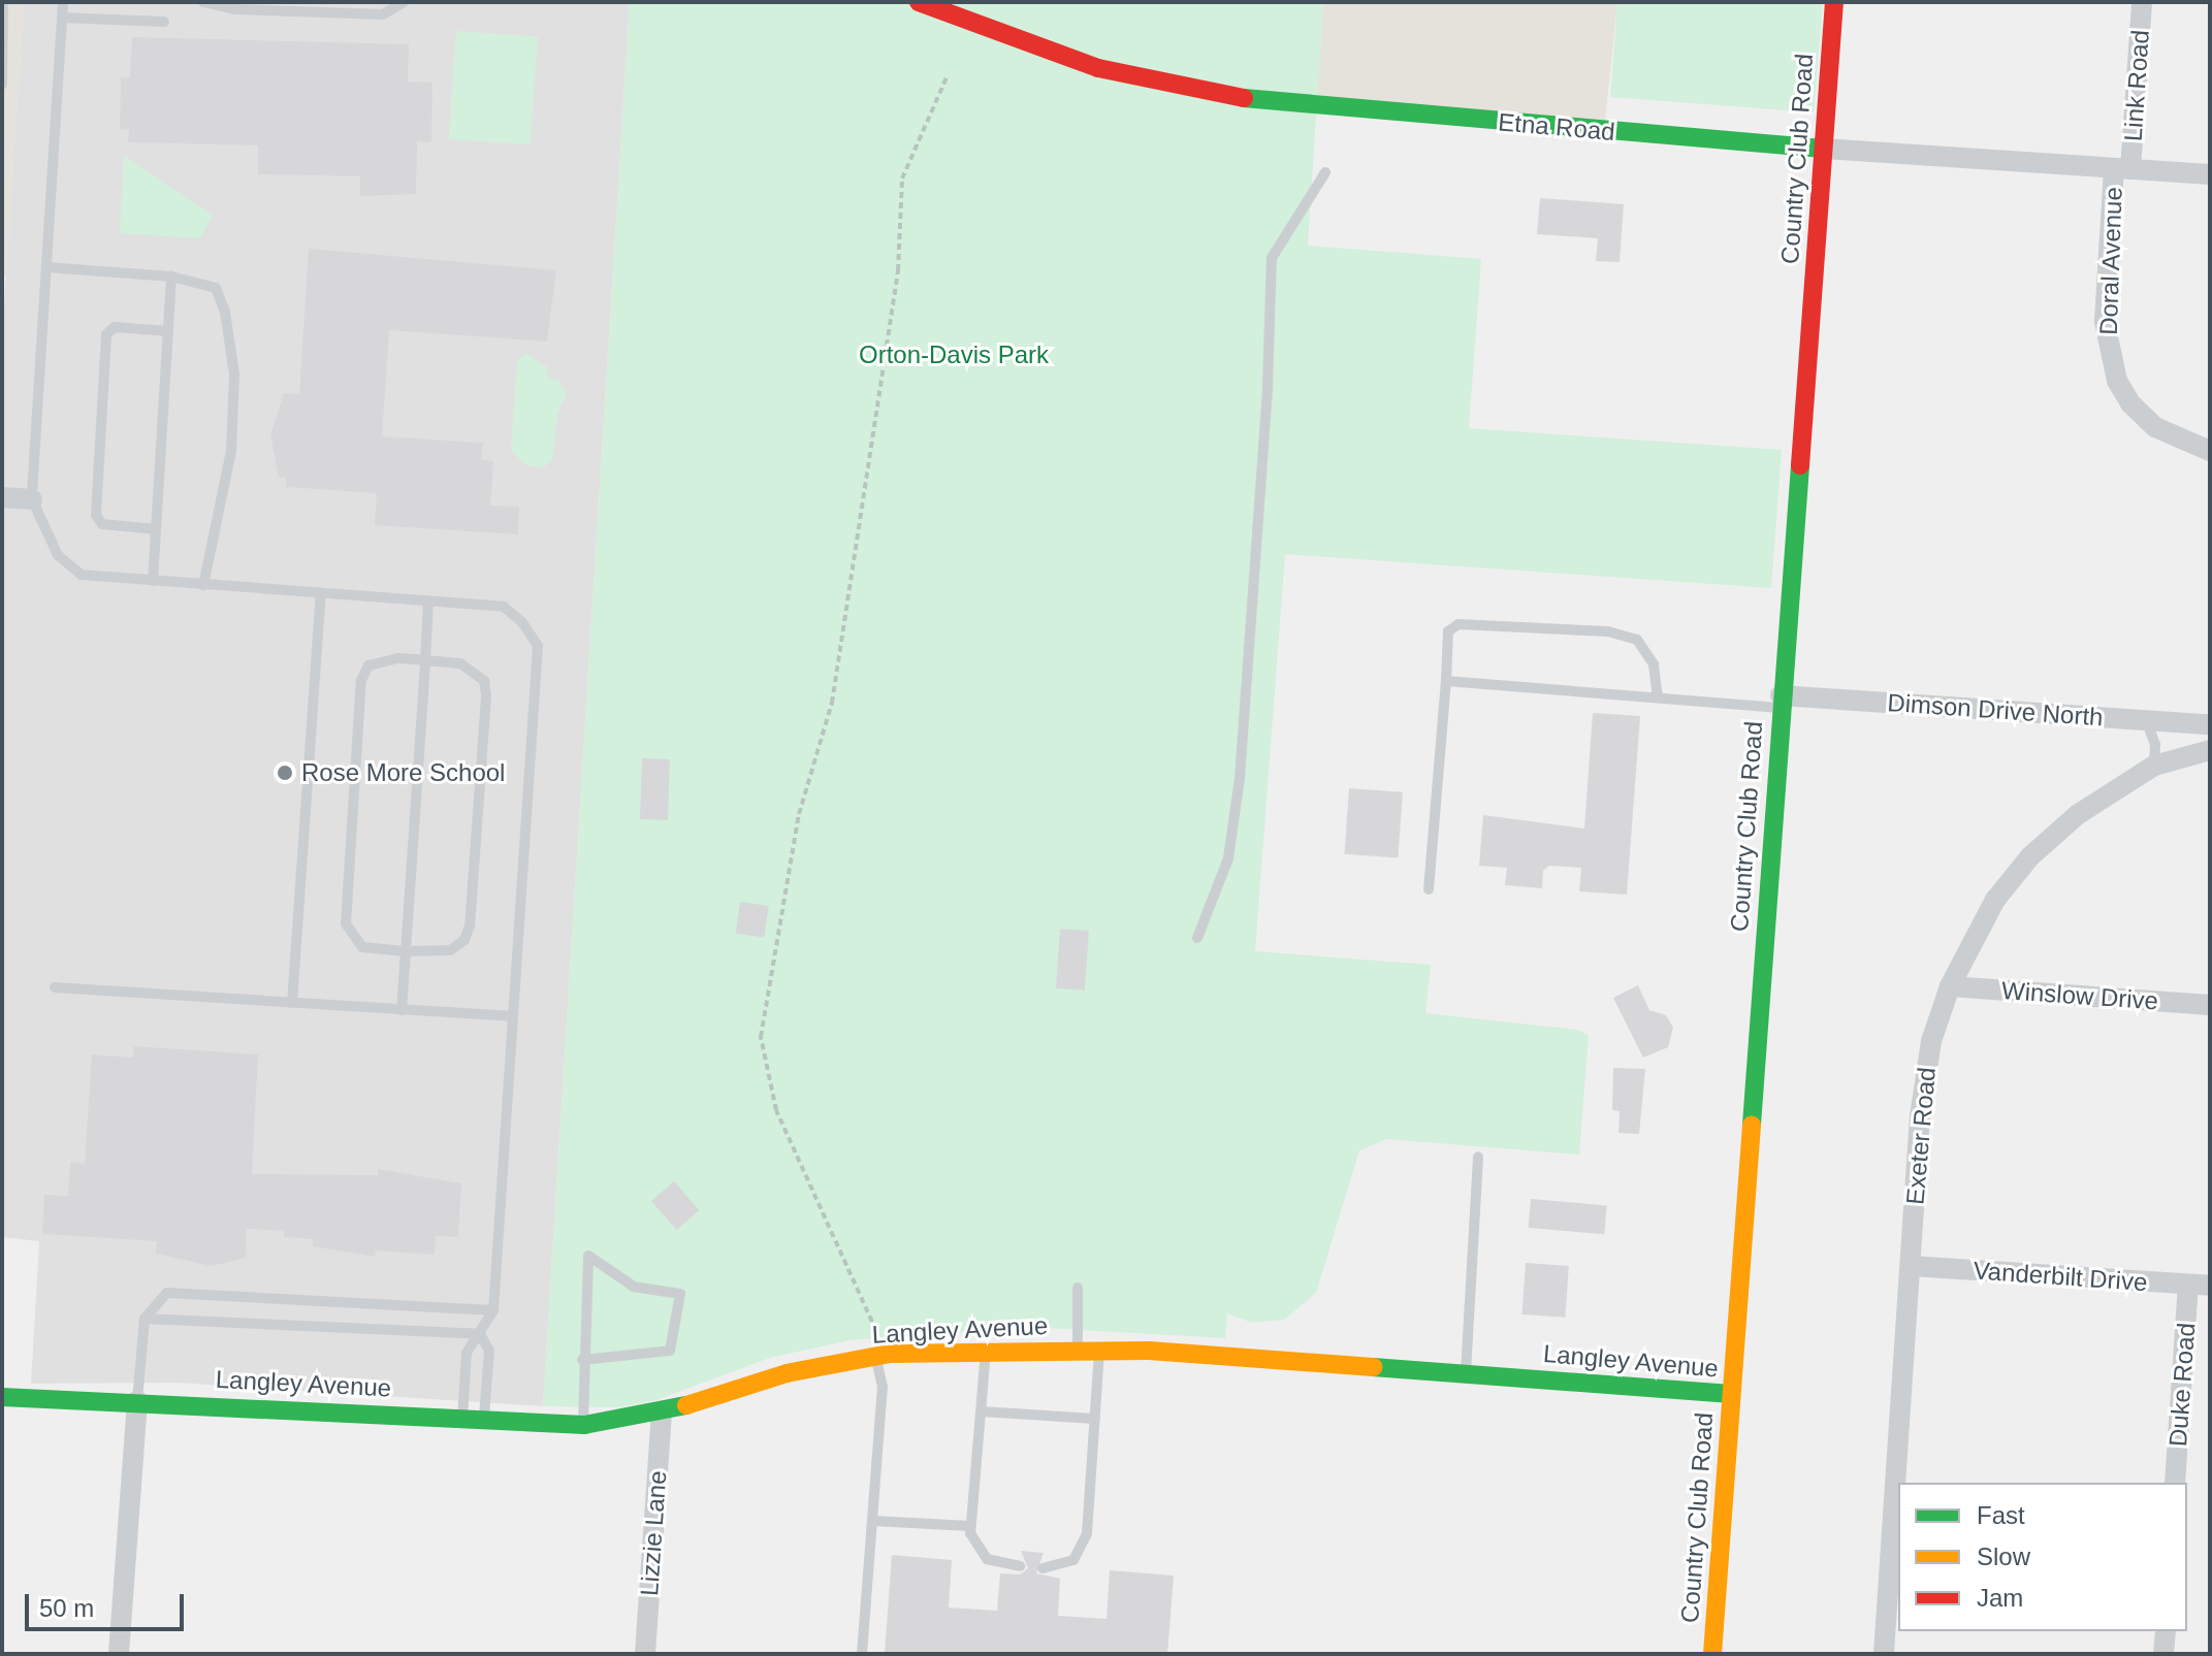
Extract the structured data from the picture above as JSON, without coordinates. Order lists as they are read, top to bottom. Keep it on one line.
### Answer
{"streets":{"street":["Link Road","Etna Road","Country Club Road","Doral Avenue","Dimson Drive North","Winslow Drive","Exeter Road","Vanderbilt Drive","Langley Avenue","Duke Road","Lizzie Lane"]},"crossings":[["Link Road","Etna Road"],["Link Road","Doral Avenue"],["Etna Road","Country Club Road"],["Etna Road","Doral Avenue"],["Country Club Road","Dimson Drive North"],["Country Club Road","Langley Avenue"],["Winslow Drive","Exeter Road"],["Exeter Road","Vanderbilt Drive"],["Vanderbilt Drive","Duke Road"],["Langley Avenue","Lizzie Lane"]],"parks":["Orton-Davis Park"],"places":["Rose More School"],"legend":["Fast","Slow","Jam"],"scale_bar":"50 m"}
